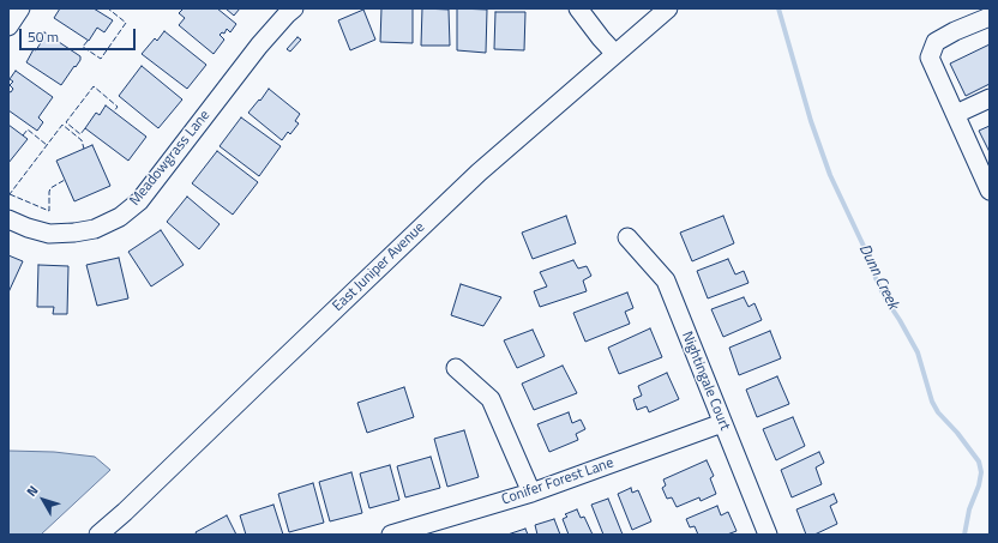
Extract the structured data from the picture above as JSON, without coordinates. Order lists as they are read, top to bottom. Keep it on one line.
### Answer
{"streets":{"street":["Meadowgrass Lane","East Juniper Avenue","Nightingale Court","Conifer Forest Lane"]},"crossings":[["Nightingale Court","Conifer Forest Lane"]],"water":["Dunn Creek"],"scale_bar":"50 m","north":"top left"}
